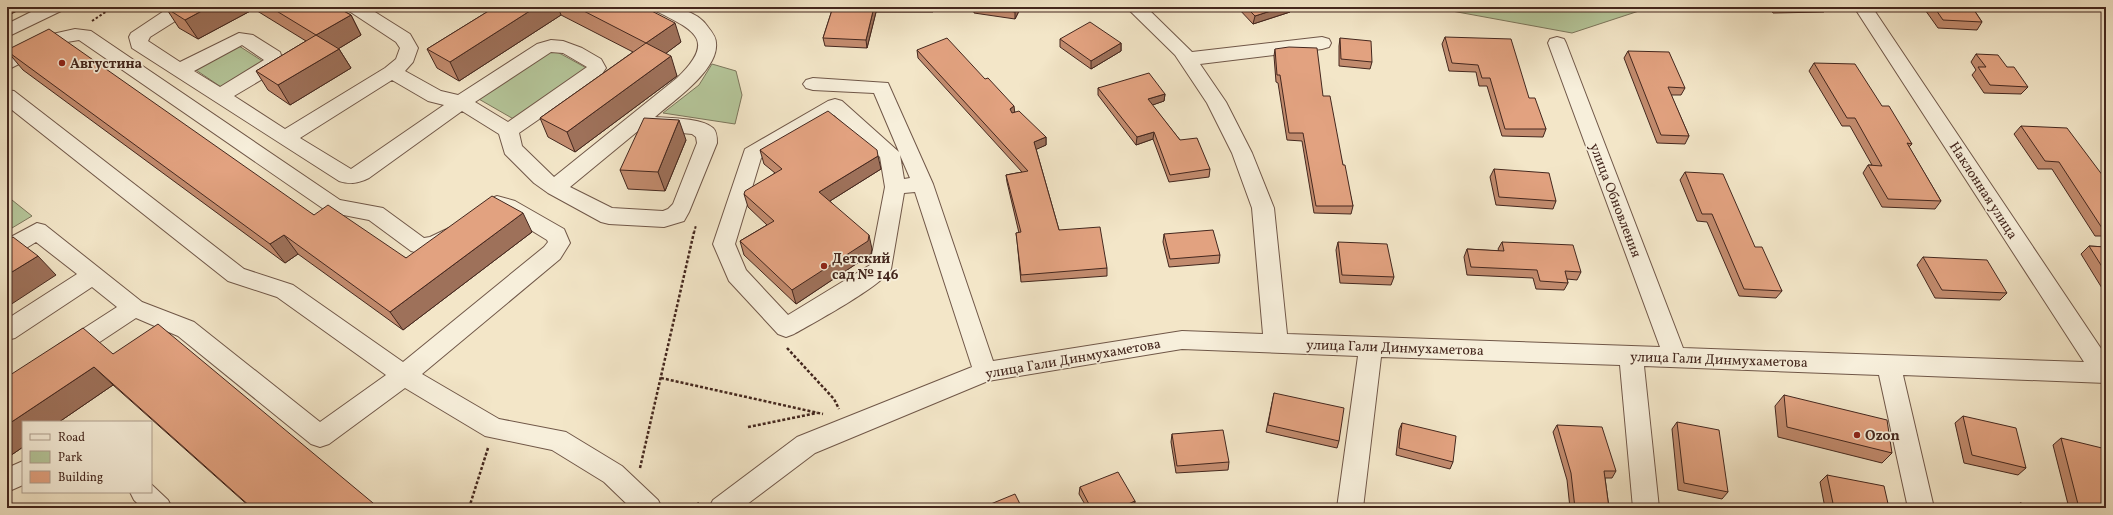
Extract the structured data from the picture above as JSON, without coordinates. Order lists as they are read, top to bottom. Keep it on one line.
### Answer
{"streets":{"street":["Наклонная улица","улица Обновления","улица Гали Динмухаметова"]},"crossings":[["Наклонная улица","улица Гали Динмухаметова"],["улица Обновления","улица Гали Динмухаметова"]],"places":["Августина","Детский сад № 146","Ozon"],"legend":["Road","Park","Building"]}
